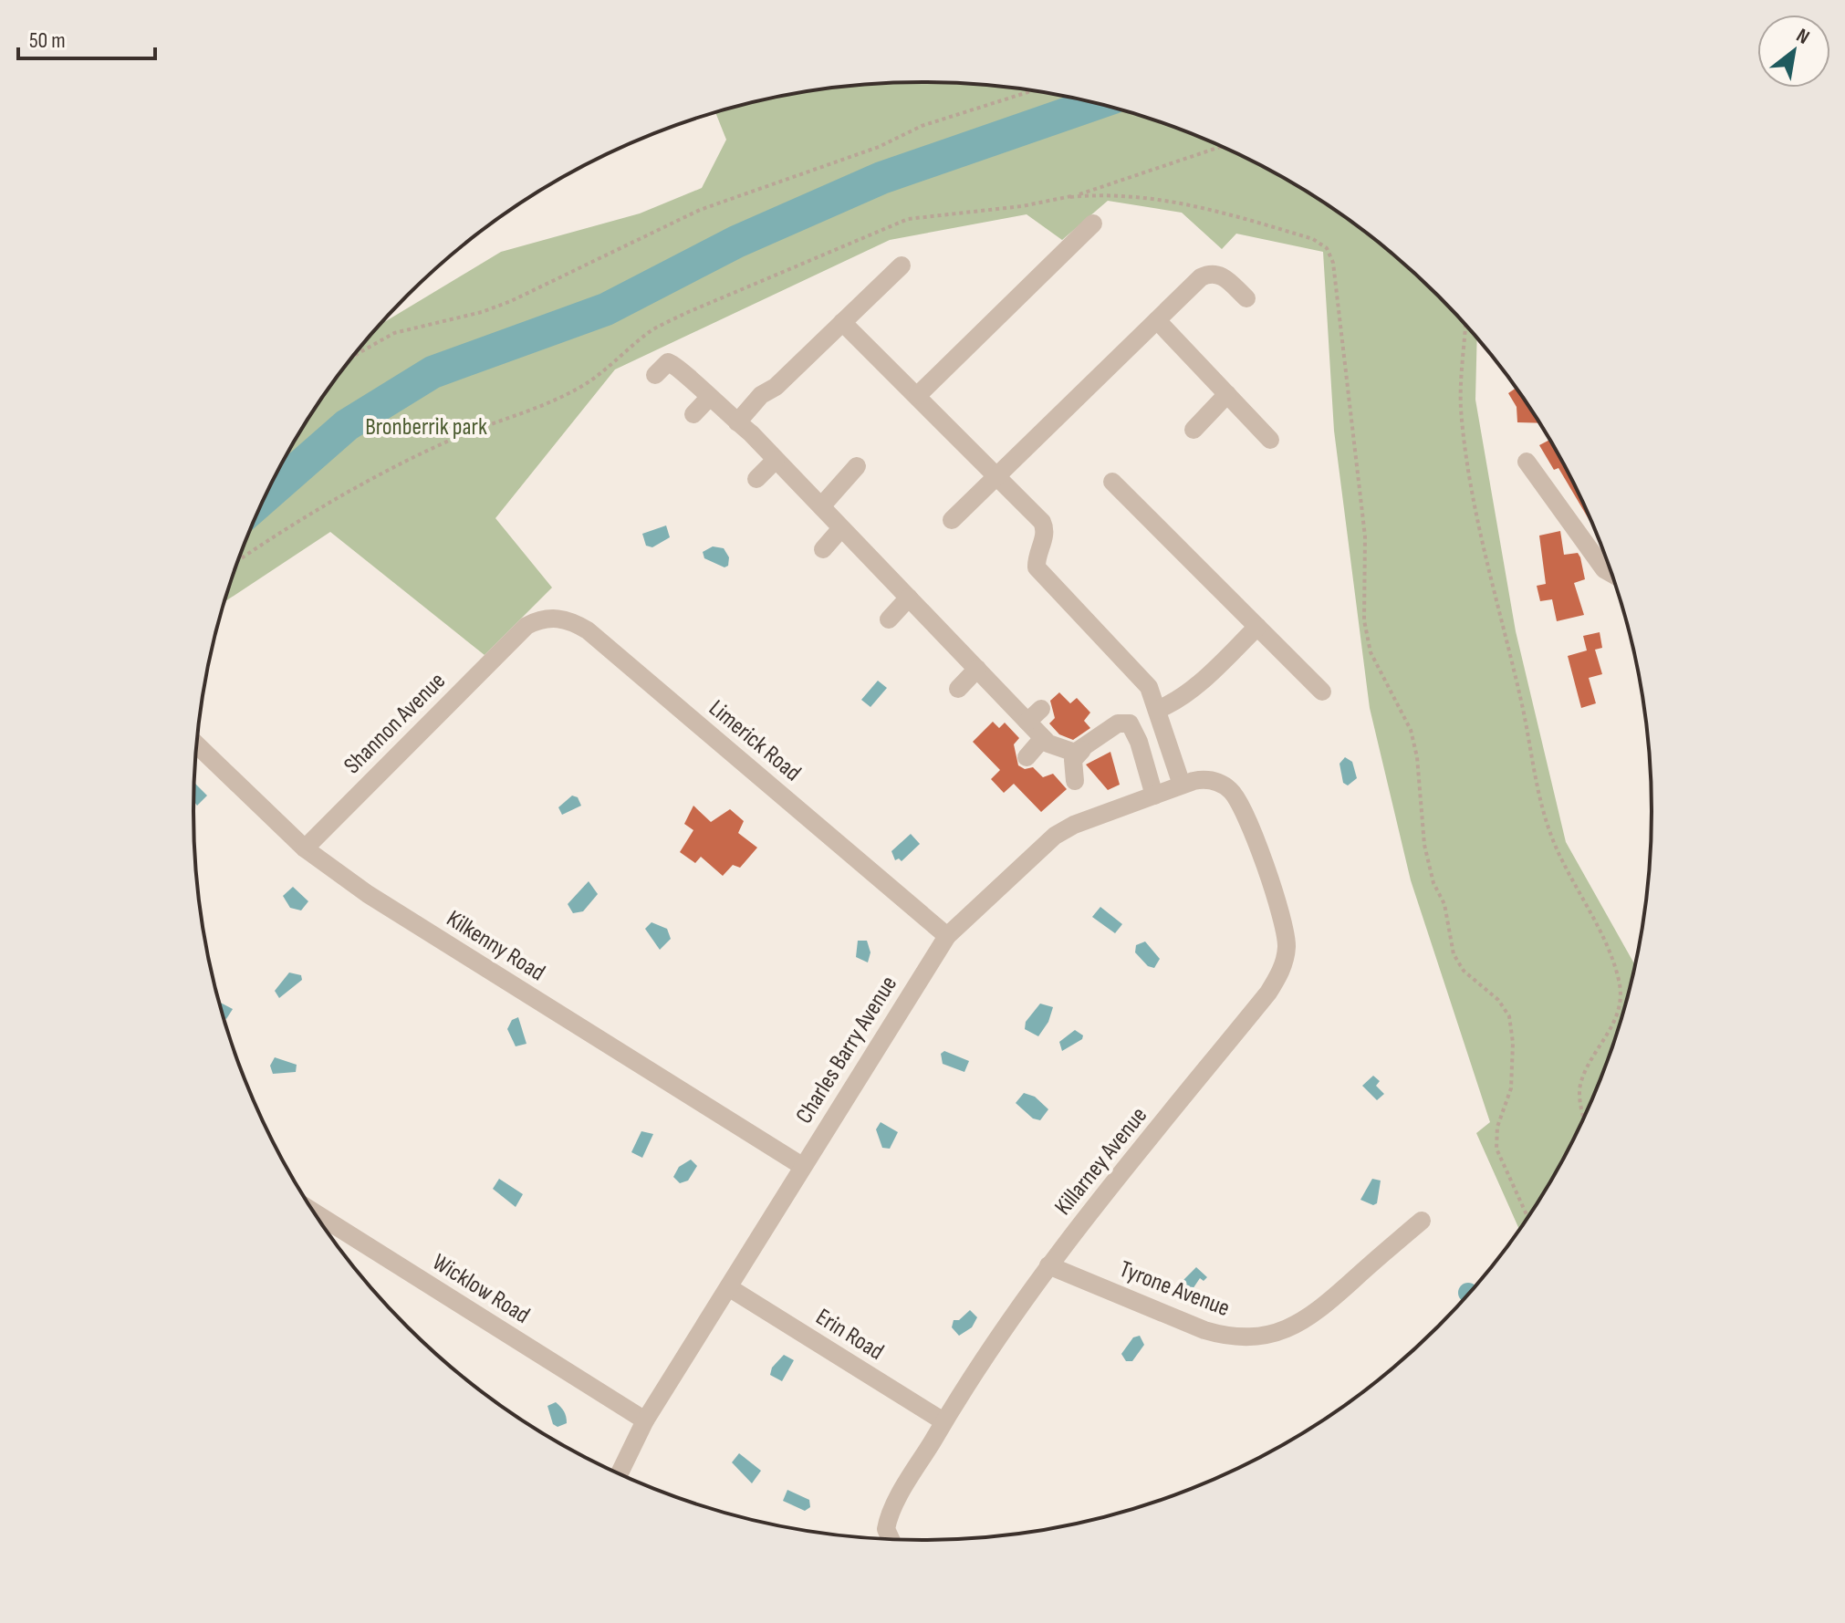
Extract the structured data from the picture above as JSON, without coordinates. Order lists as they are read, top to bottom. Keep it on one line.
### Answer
{"streets":{"street":["Shannon Avenue","Limerick Road","Kilkenny Road","Charles Barry Avenue","Killarney Avenue","Wicklow Road","Tyrone Avenue","Erin Road"]},"crossings":[["Shannon Avenue","Limerick Road"],["Shannon Avenue","Kilkenny Road"],["Limerick Road","Charles Barry Avenue"],["Kilkenny Road","Charles Barry Avenue"],["Charles Barry Avenue","Killarney Avenue"],["Charles Barry Avenue","Wicklow Road"],["Charles Barry Avenue","Erin Road"],["Killarney Avenue","Tyrone Avenue"],["Killarney Avenue","Erin Road"]],"parks":["Bronberrik park"],"scale_bar":"50 m","north":"top right"}
